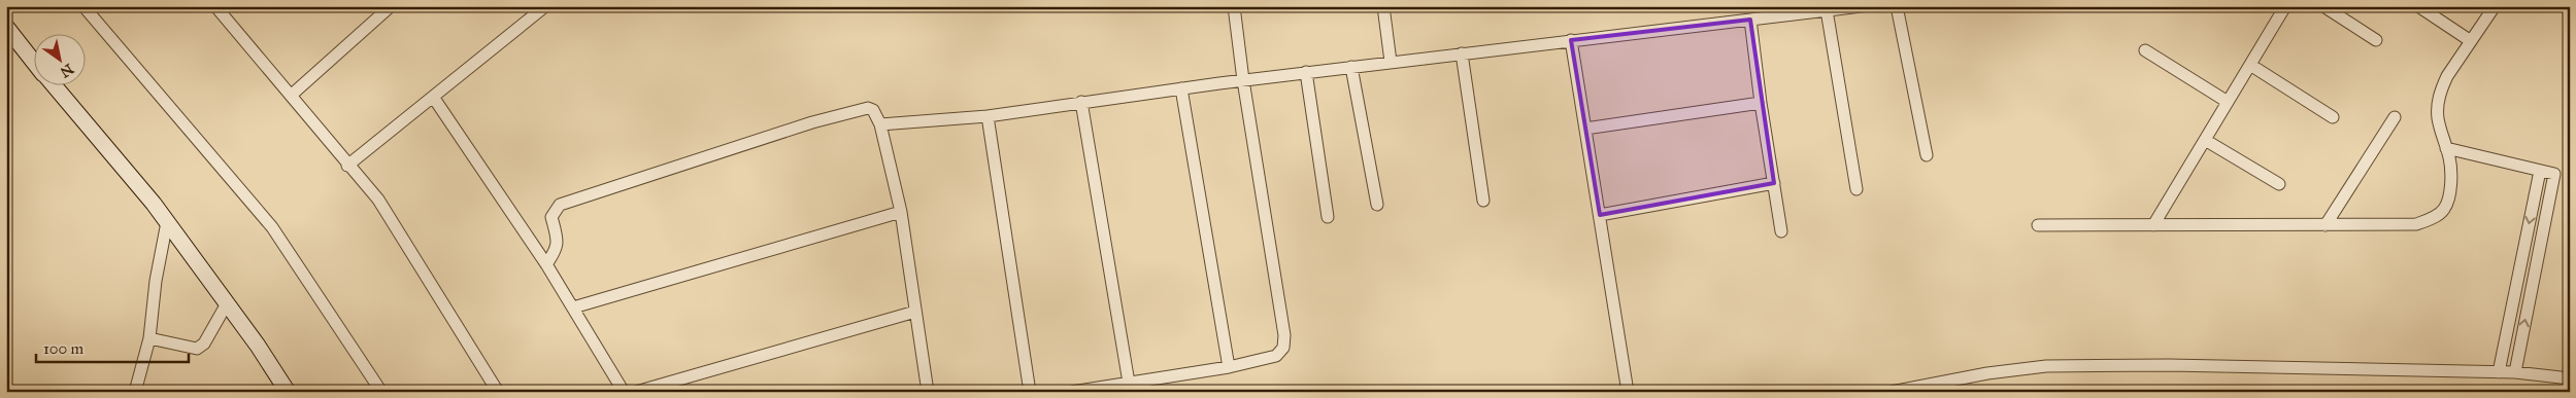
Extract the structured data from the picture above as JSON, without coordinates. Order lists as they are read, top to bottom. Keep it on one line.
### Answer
{"scale_bar":"100 m","north":"bottom right"}
